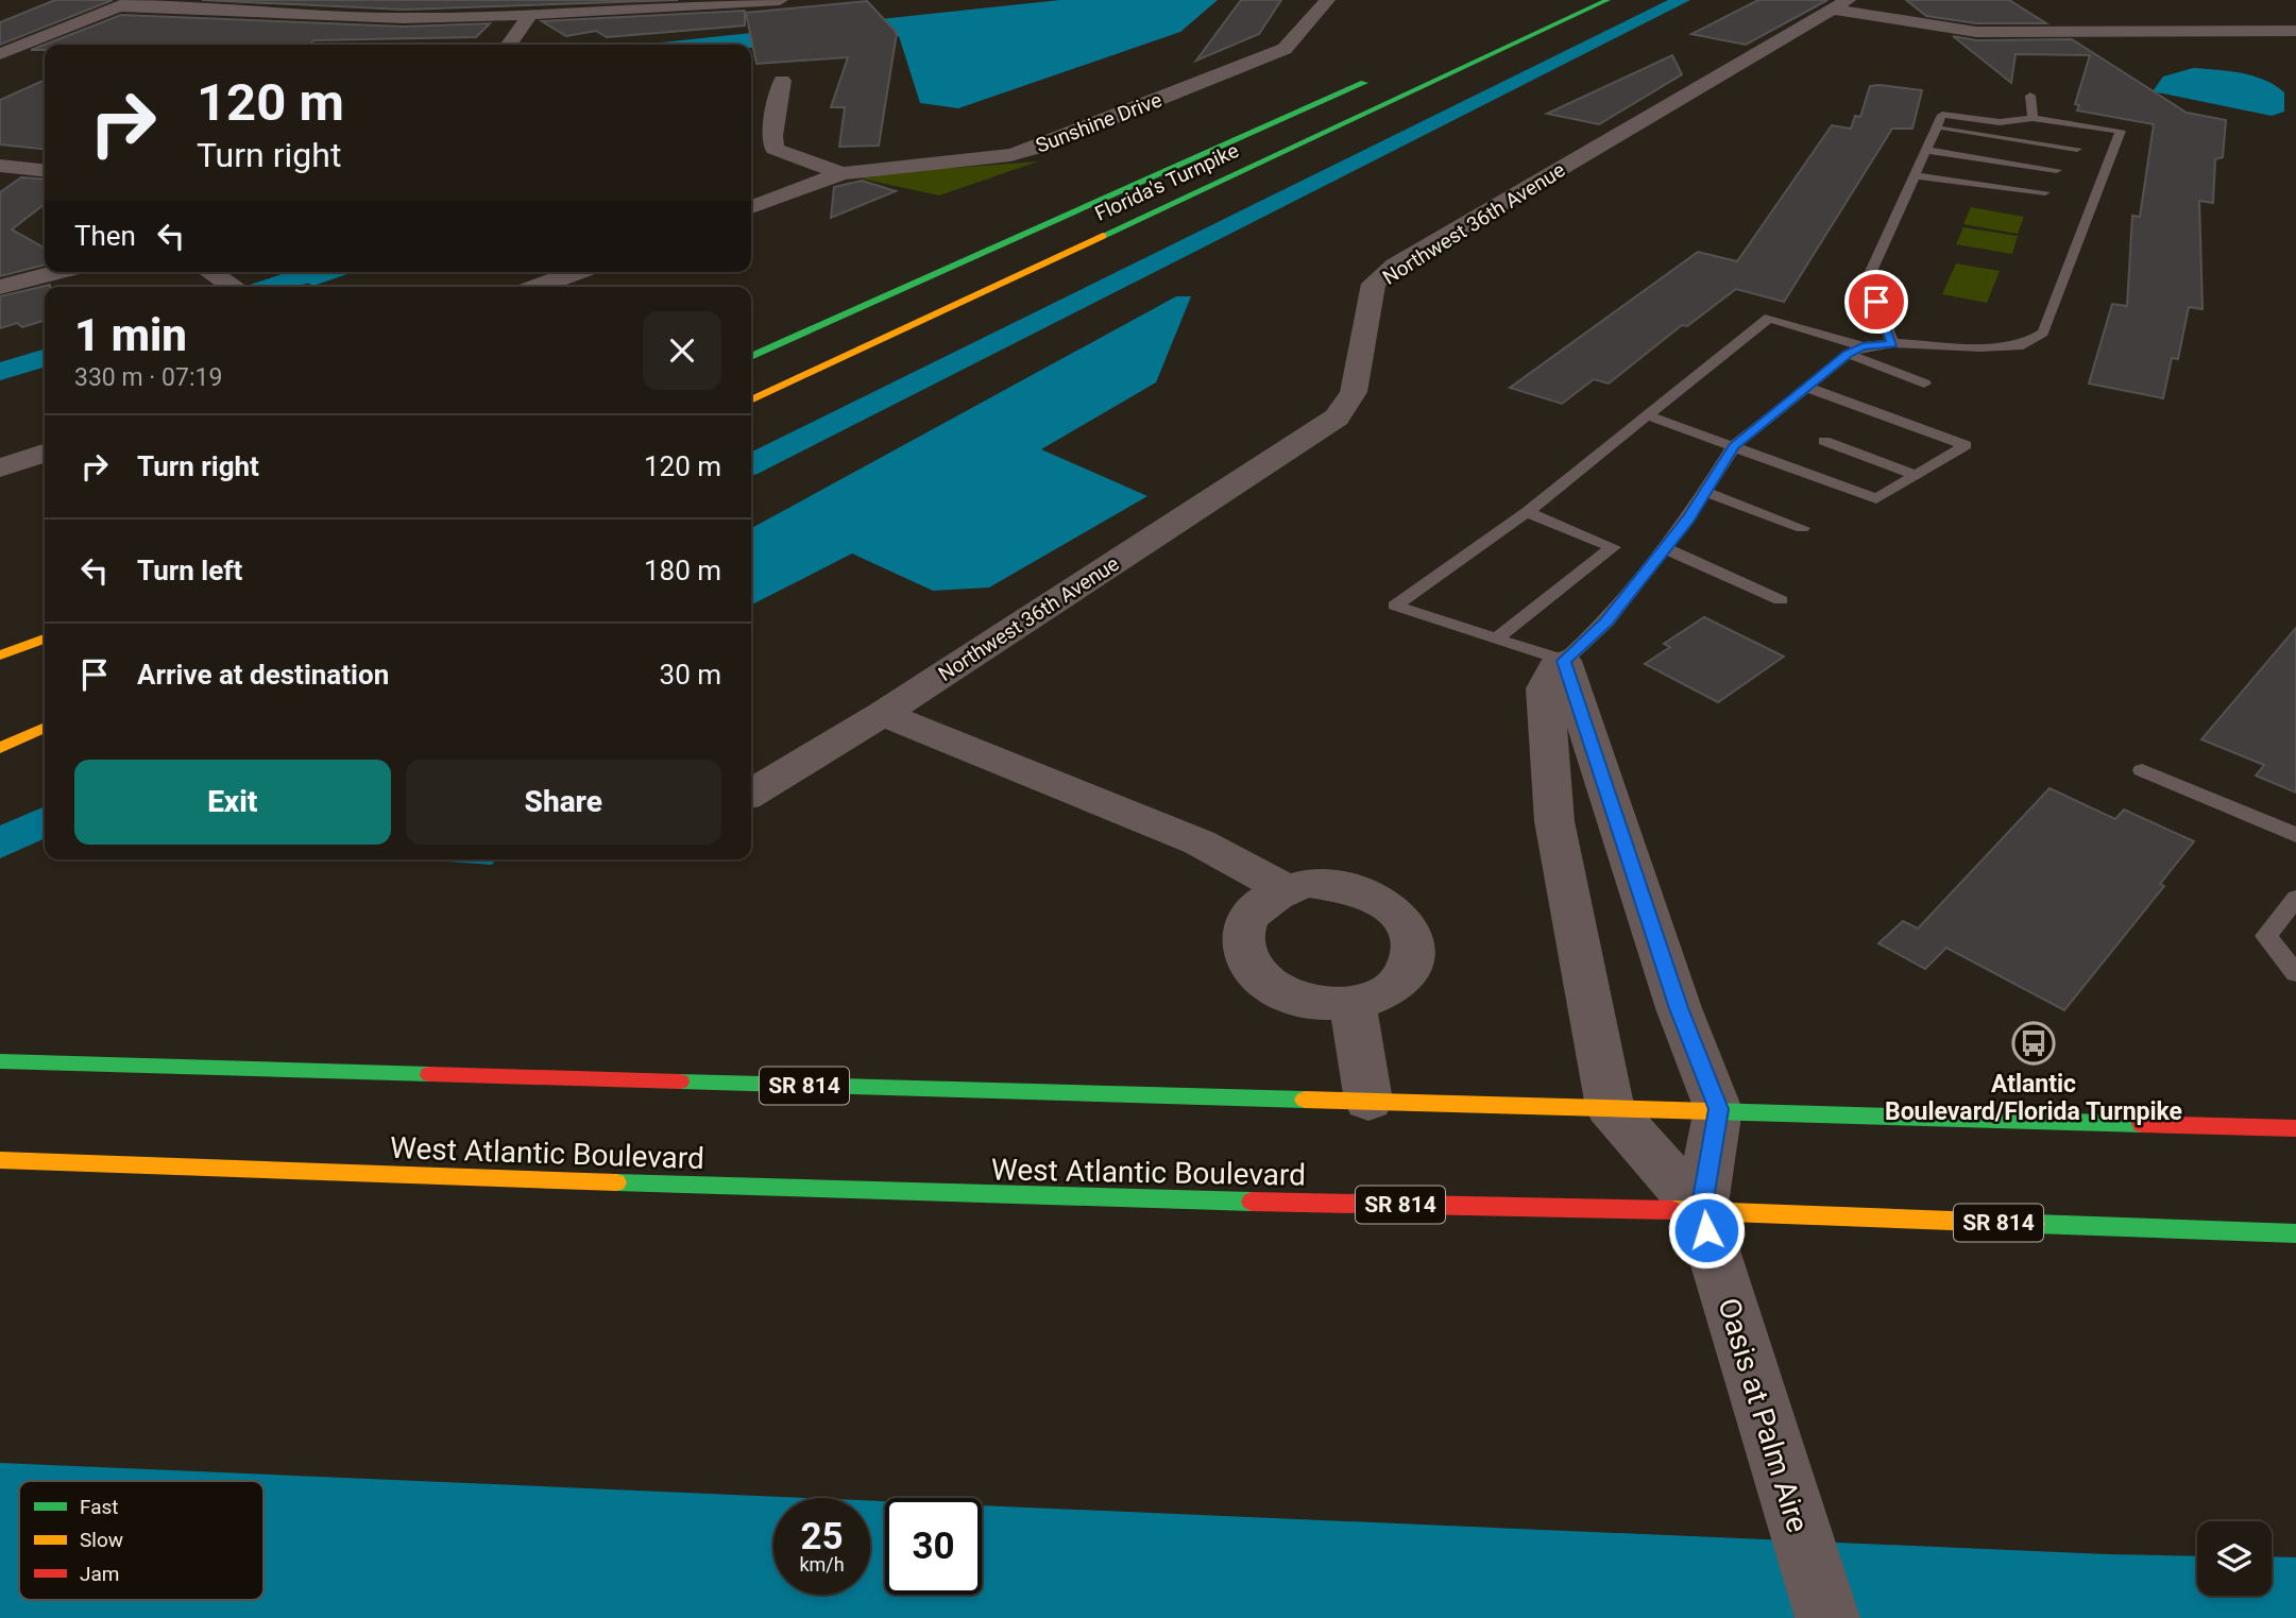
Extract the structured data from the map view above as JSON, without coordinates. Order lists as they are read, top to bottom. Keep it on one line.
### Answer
{"streets":{"main road":["Florida's Turnpike","SR 814","West Atlantic Boulevard"],"street":["Sunshine Drive","Northwest 36th Avenue","Oasis at Palm Aire"]},"crossings":[["West Atlantic Boulevard","Oasis at Palm Aire"]],"places":{"bus stop":["Atlantic Boulevard/Florida Turnpike"]},"legend":["Fast","Slow","Jam"],"page":{"turn":["120 m","Turn right"],"then":"Then","heading":["1 min","330 m · 07:19"],"list":[{"name":"Turn right","value":"120 m"},{"name":"Turn left","value":"180 m"},{"name":"Arrive at destination","value":"30 m"}],"buttons":["Exit","Share"],"speed":"25 km/h","limit":"30"}}
